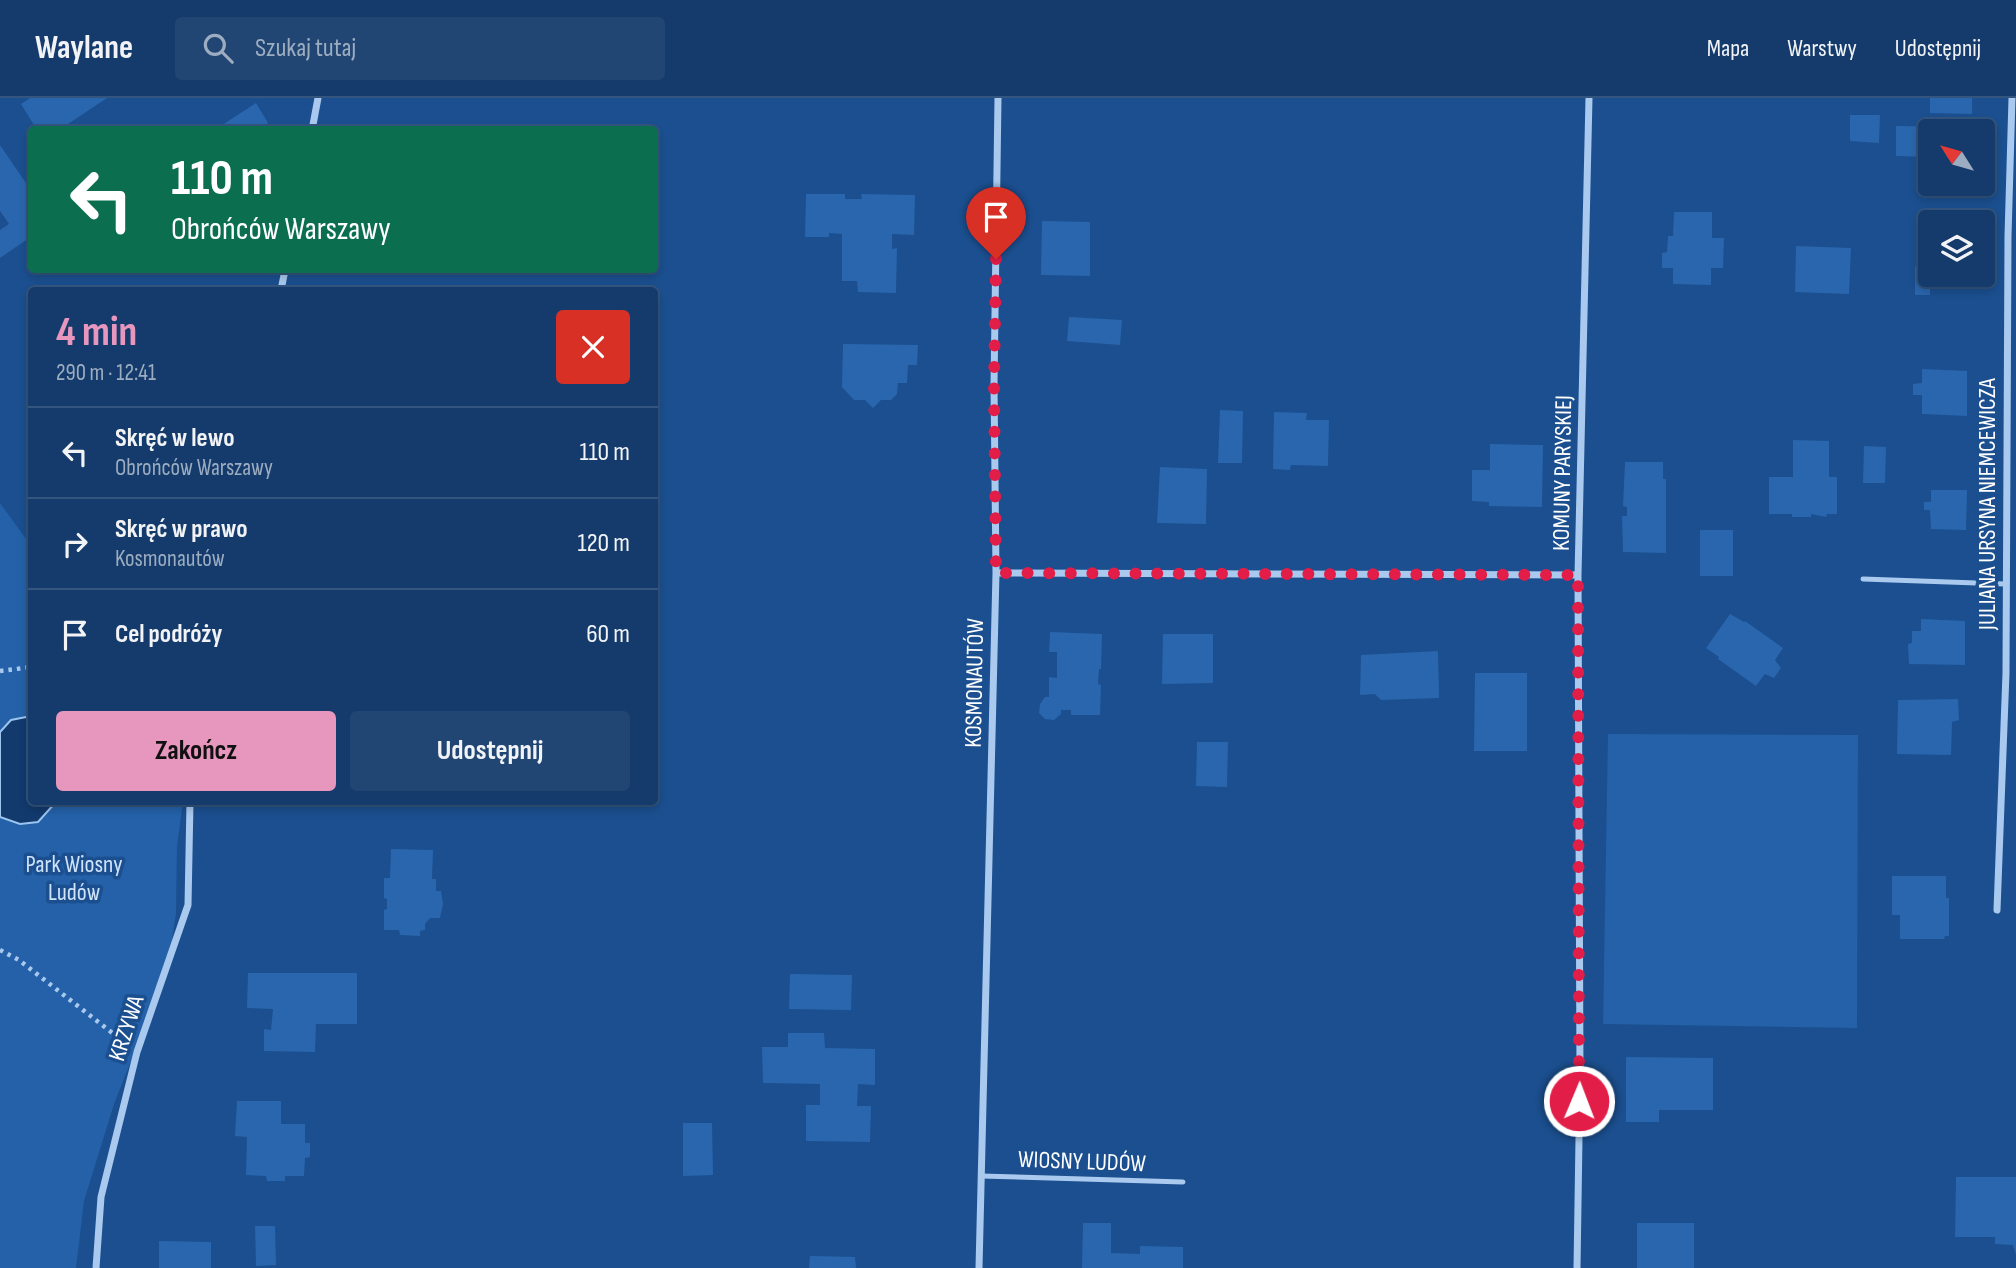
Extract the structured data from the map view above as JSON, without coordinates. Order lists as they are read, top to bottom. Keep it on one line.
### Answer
{"streets":{"street":["KOMUNY PARYSKIEJ","JULIANA URSYNA NIEMCEWICZA","KOSMONAUTÓW","KRZYWA"],"lane":["WIOSNY LUDÓW"]},"crossings":[["KOSMONAUTÓW","WIOSNY LUDÓW"]],"parks":["Park Wiosny Ludów"],"north":"top left","page":{"header":"Waylane","search":"Szukaj tutaj","nav":["Mapa","Warstwy","Udostępnij"],"turn":["110 m","Obrońców Warszawy"],"heading":["4 min","290 m · 12:41"],"list":[{"name":"Skręć w lewo","note":"Obrońców Warszawy","value":"110 m"},{"name":"Skręć w prawo","note":"Kosmonautów","value":"120 m"},{"name":"Cel podróży","value":"60 m"}],"buttons":["Zakończ","Udostępnij"]}}
